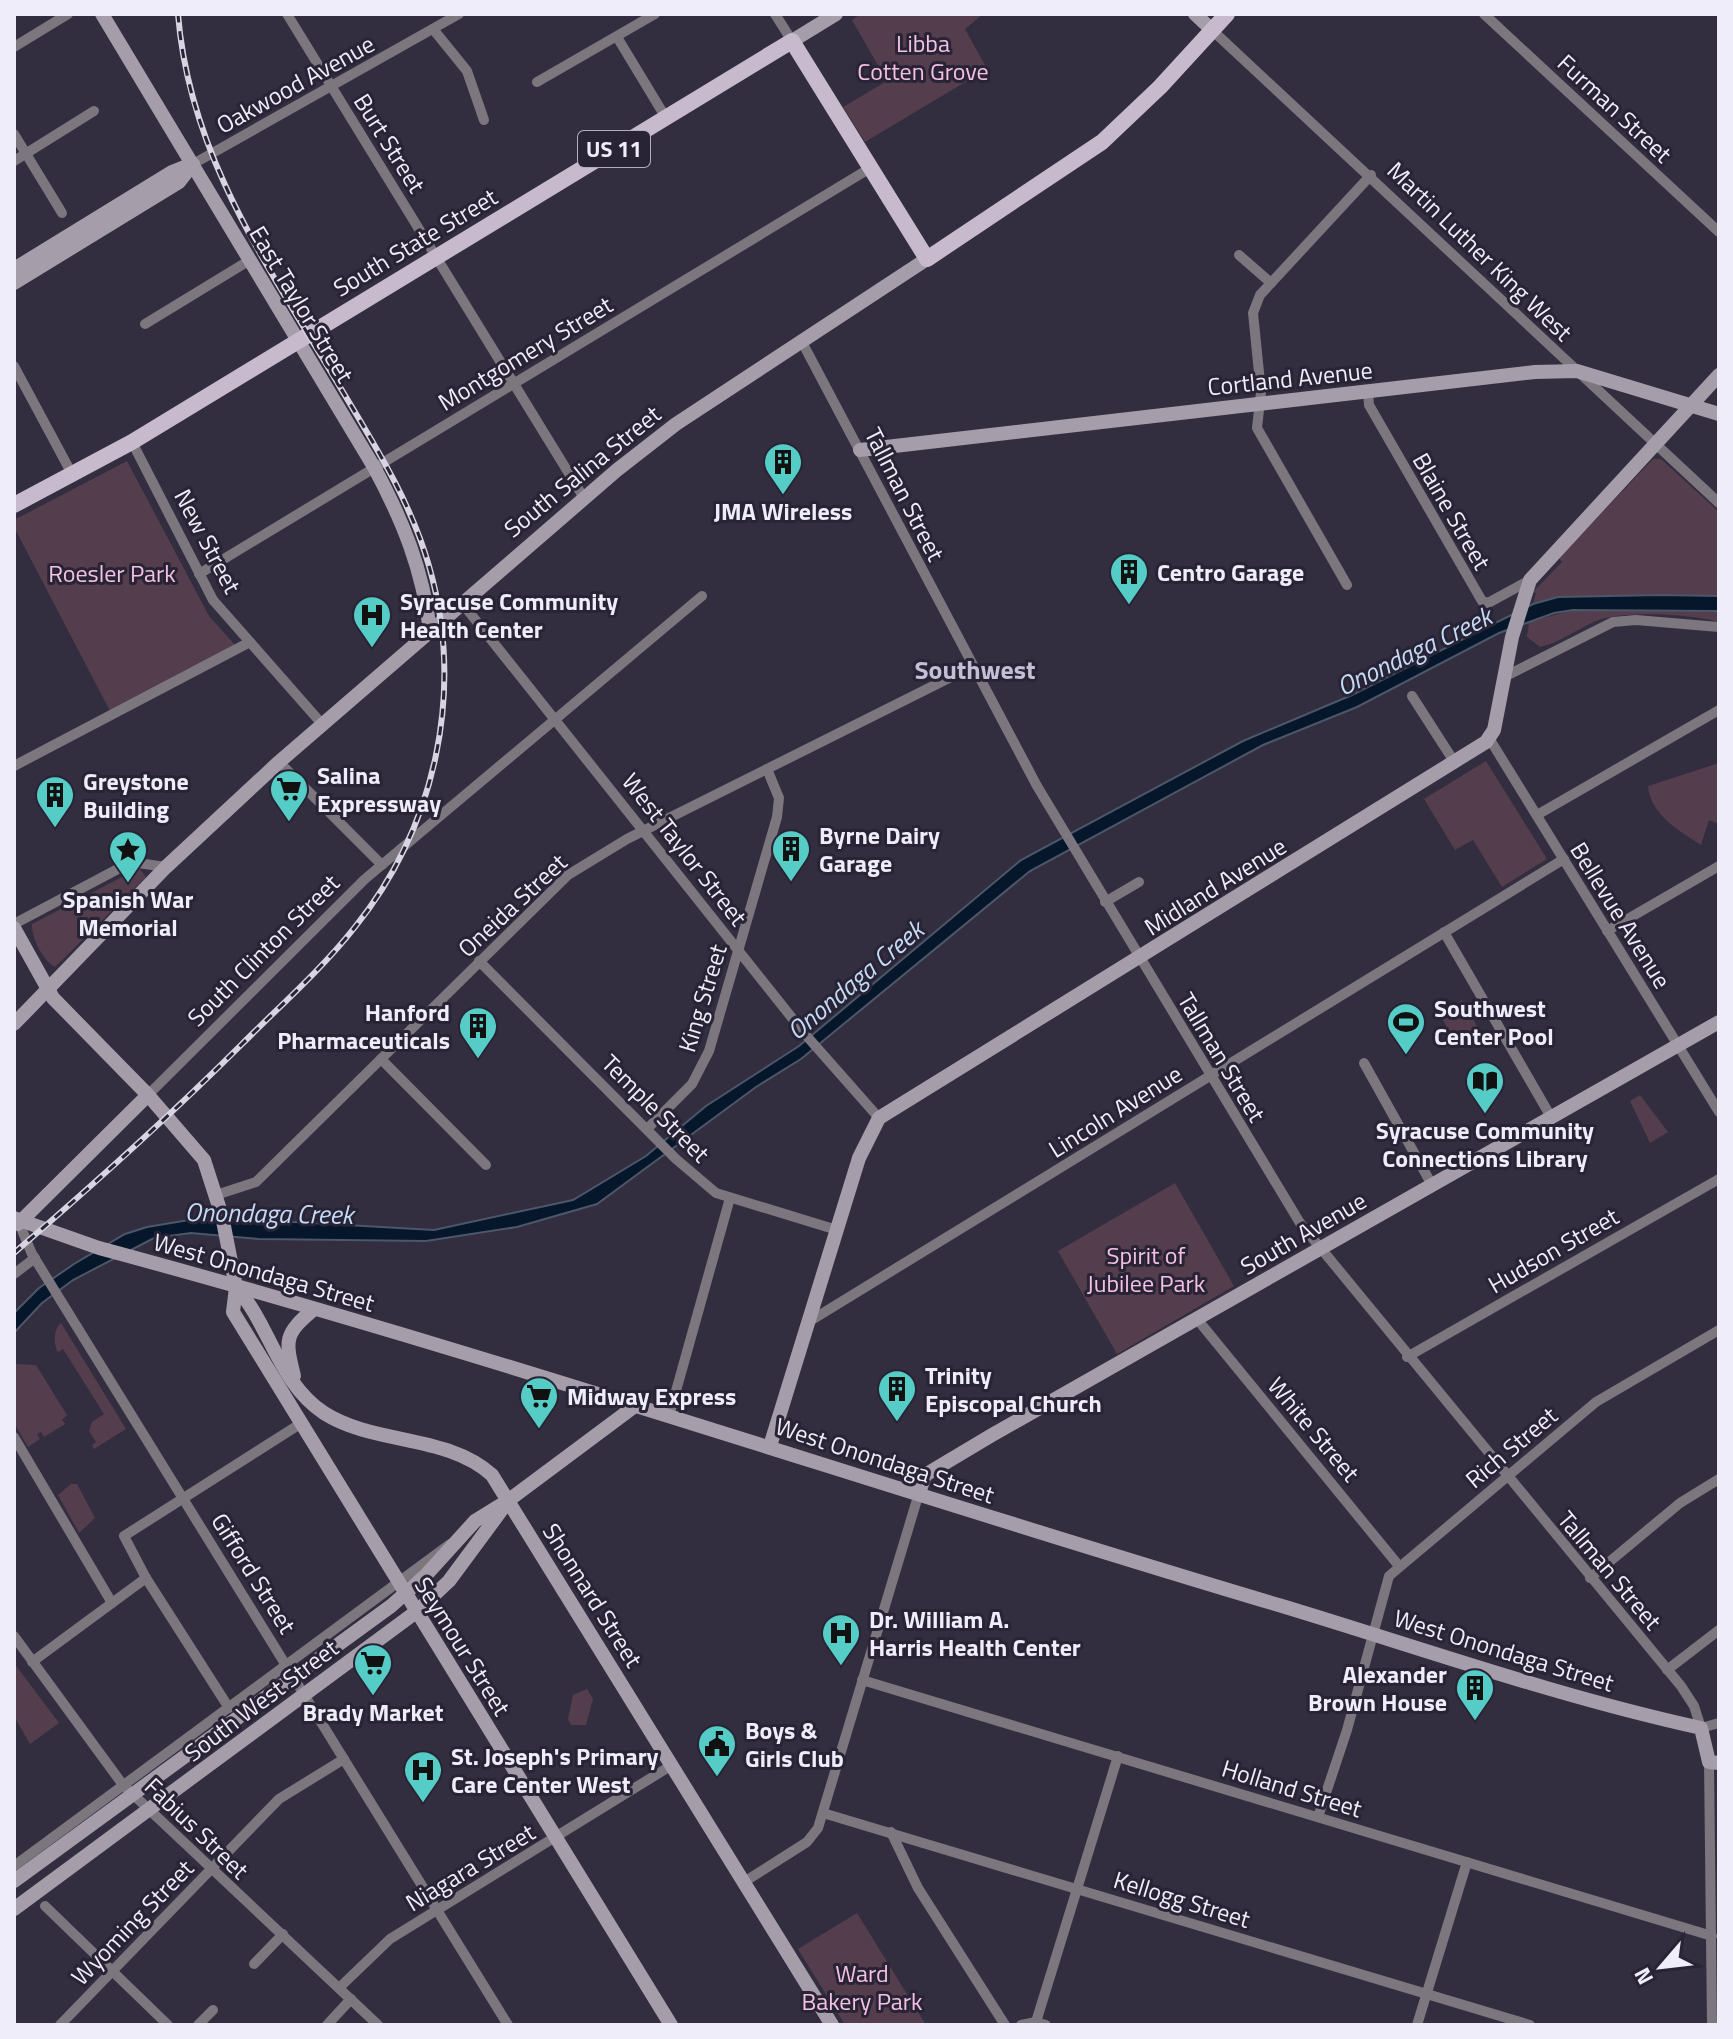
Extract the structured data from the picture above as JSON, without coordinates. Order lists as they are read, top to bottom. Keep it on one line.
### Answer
{"streets":{"main road":["US 11","South State Street","East Taylor Street","Cortland Avenue","South Salina Street","Midland Avenue","South Clinton Street","South Avenue","West Onondaga Street","Shonnard Street","Seymour Street","South West Street"],"street":["Oakwood Avenue","Furman Street","Burt Street","Martin Luther King West","Montgomery Street","Tallman Street","Blaine Street","New Street","West Taylor Street","Oneida Street","Bellevue Avenue","King Street","Temple Street","Lincoln Avenue","Hudson Street","White Street","Rich Street","Gifford Street","Holland Street","Fabius Street","Niagara Street","Kellogg Street","Wyoming Street"]},"crossings":[["Oakwood Avenue","Burt Street"],["Oakwood Avenue","East Taylor Street"],["Burt Street","South State Street"],["Burt Street","Montgomery Street"],["Burt Street","South Salina Street"],["South State Street","East Taylor Street"],["South State Street","New Street"],["Martin Luther King West","Cortland Avenue"],["Martin Luther King West","South Salina Street"],["East Taylor Street","Montgomery Street"],["East Taylor Street","South Salina Street"],["Montgomery Street","New Street"],["Cortland Avenue","Tallman Street"],["Cortland Avenue","Blaine Street"],["South Salina Street","Tallman Street"],["South Salina Street","New Street"],["South Salina Street","West Taylor Street"],["Tallman Street","Midland Avenue"],["Tallman Street","Oneida Street"],["Tallman Street","Lincoln Avenue"],["Tallman Street","South Avenue"],["Tallman Street","Hudson Street"],["Tallman Street","West Onondaga Street"],["Tallman Street","Rich Street"],["West Taylor Street","Midland Avenue"],["West Taylor Street","Oneida Street"],["West Taylor Street","South Clinton Street"],["West Taylor Street","King Street"],["Midland Avenue","Bellevue Avenue"],["Oneida Street","King Street"],["Oneida Street","Temple Street"],["Bellevue Avenue","Lincoln Avenue"],["Bellevue Avenue","South Avenue"],["South Clinton Street","West Onondaga Street"],["South Clinton Street","Gifford Street"],["King Street","Temple Street"],["South Avenue","West Onondaga Street"],["South Avenue","White Street"],["West Onondaga Street","Rich Street"],["West Onondaga Street","Gifford Street"],["West Onondaga Street","Shonnard Street"],["West Onondaga Street","Seymour Street"],["West Onondaga Street","South West Street"],["White Street","Rich Street"],["Rich Street","Holland Street"],["Gifford Street","South West Street"],["Gifford Street","Niagara Street"],["Gifford Street","Wyoming Street"],["Shonnard Street","Seymour Street"],["Shonnard Street","South West Street"],["Shonnard Street","Niagara Street"],["Seymour Street","South West Street"],["Seymour Street","Niagara Street"],["South West Street","Fabius Street"],["Fabius Street","Niagara Street"],["Fabius Street","Wyoming Street"]],"districts":["Southwest"],"water":["Onondaga Creek"],"parks":["Libba Cotten Grove","Roesler Park","Spirit of Jubilee Park","Ward Bakery Park"],"places":{"building":["JMA Wireless","Centro Garage","Greystone Building","Byrne Dairy Garage","Hanford Pharmaceuticals","Trinity Episcopal Church","Alexander Brown House"],"hospital":["Syracuse Community Health Center","Dr. William A. Harris Health Center","St. Joseph's Primary Care Center West"],"supermarket":["Salina Expressway","Midway Express","Brady Market"],"place":["Spanish War Memorial"],"sports":["Southwest Center Pool"],"library":["Syracuse Community Connections Library"],"public building":["Boys & Girls Club"]},"north":"bottom left"}
